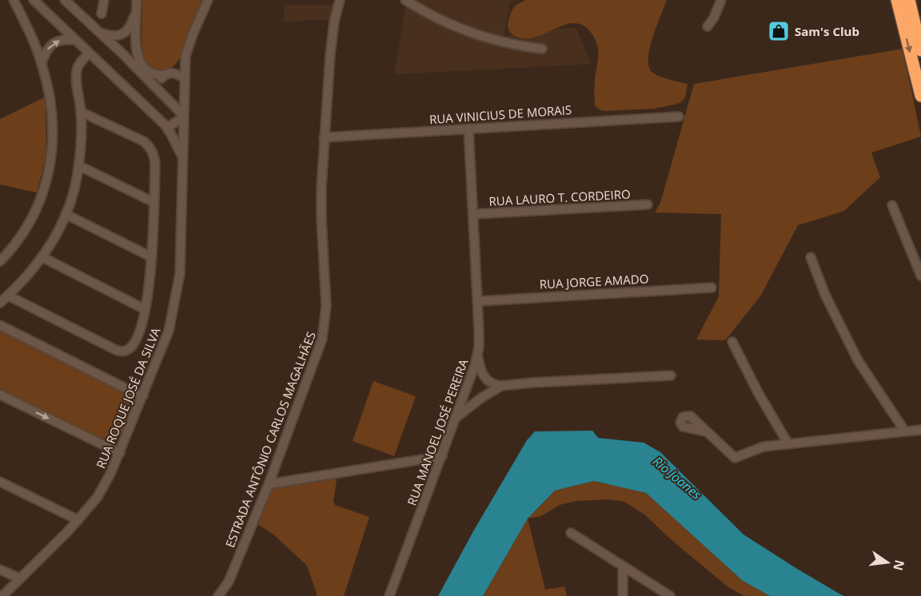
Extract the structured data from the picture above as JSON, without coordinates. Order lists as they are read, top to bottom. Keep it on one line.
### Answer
{"streets":{"street":["RUA VINICIUS DE MORAIS","RUA LAURO T. CORDEIRO","RUA JORGE AMADO","RUA ROQUE JOSÉ DA SILVA","RUA MANOEL JOSÉ PEREIRA","ESTRADA ANTÔNIO CARLOS MAGALHÃES"]},"crossings":[["RUA VINICIUS DE MORAIS","RUA MANOEL JOSÉ PEREIRA"],["RUA VINICIUS DE MORAIS","ESTRADA ANTÔNIO CARLOS MAGALHÃES"],["RUA LAURO T. CORDEIRO","RUA MANOEL JOSÉ PEREIRA"],["RUA JORGE AMADO","RUA MANOEL JOSÉ PEREIRA"]],"water":["Rio Joanes"],"places":{"shop":["Sam's Club"]},"north":"right"}
